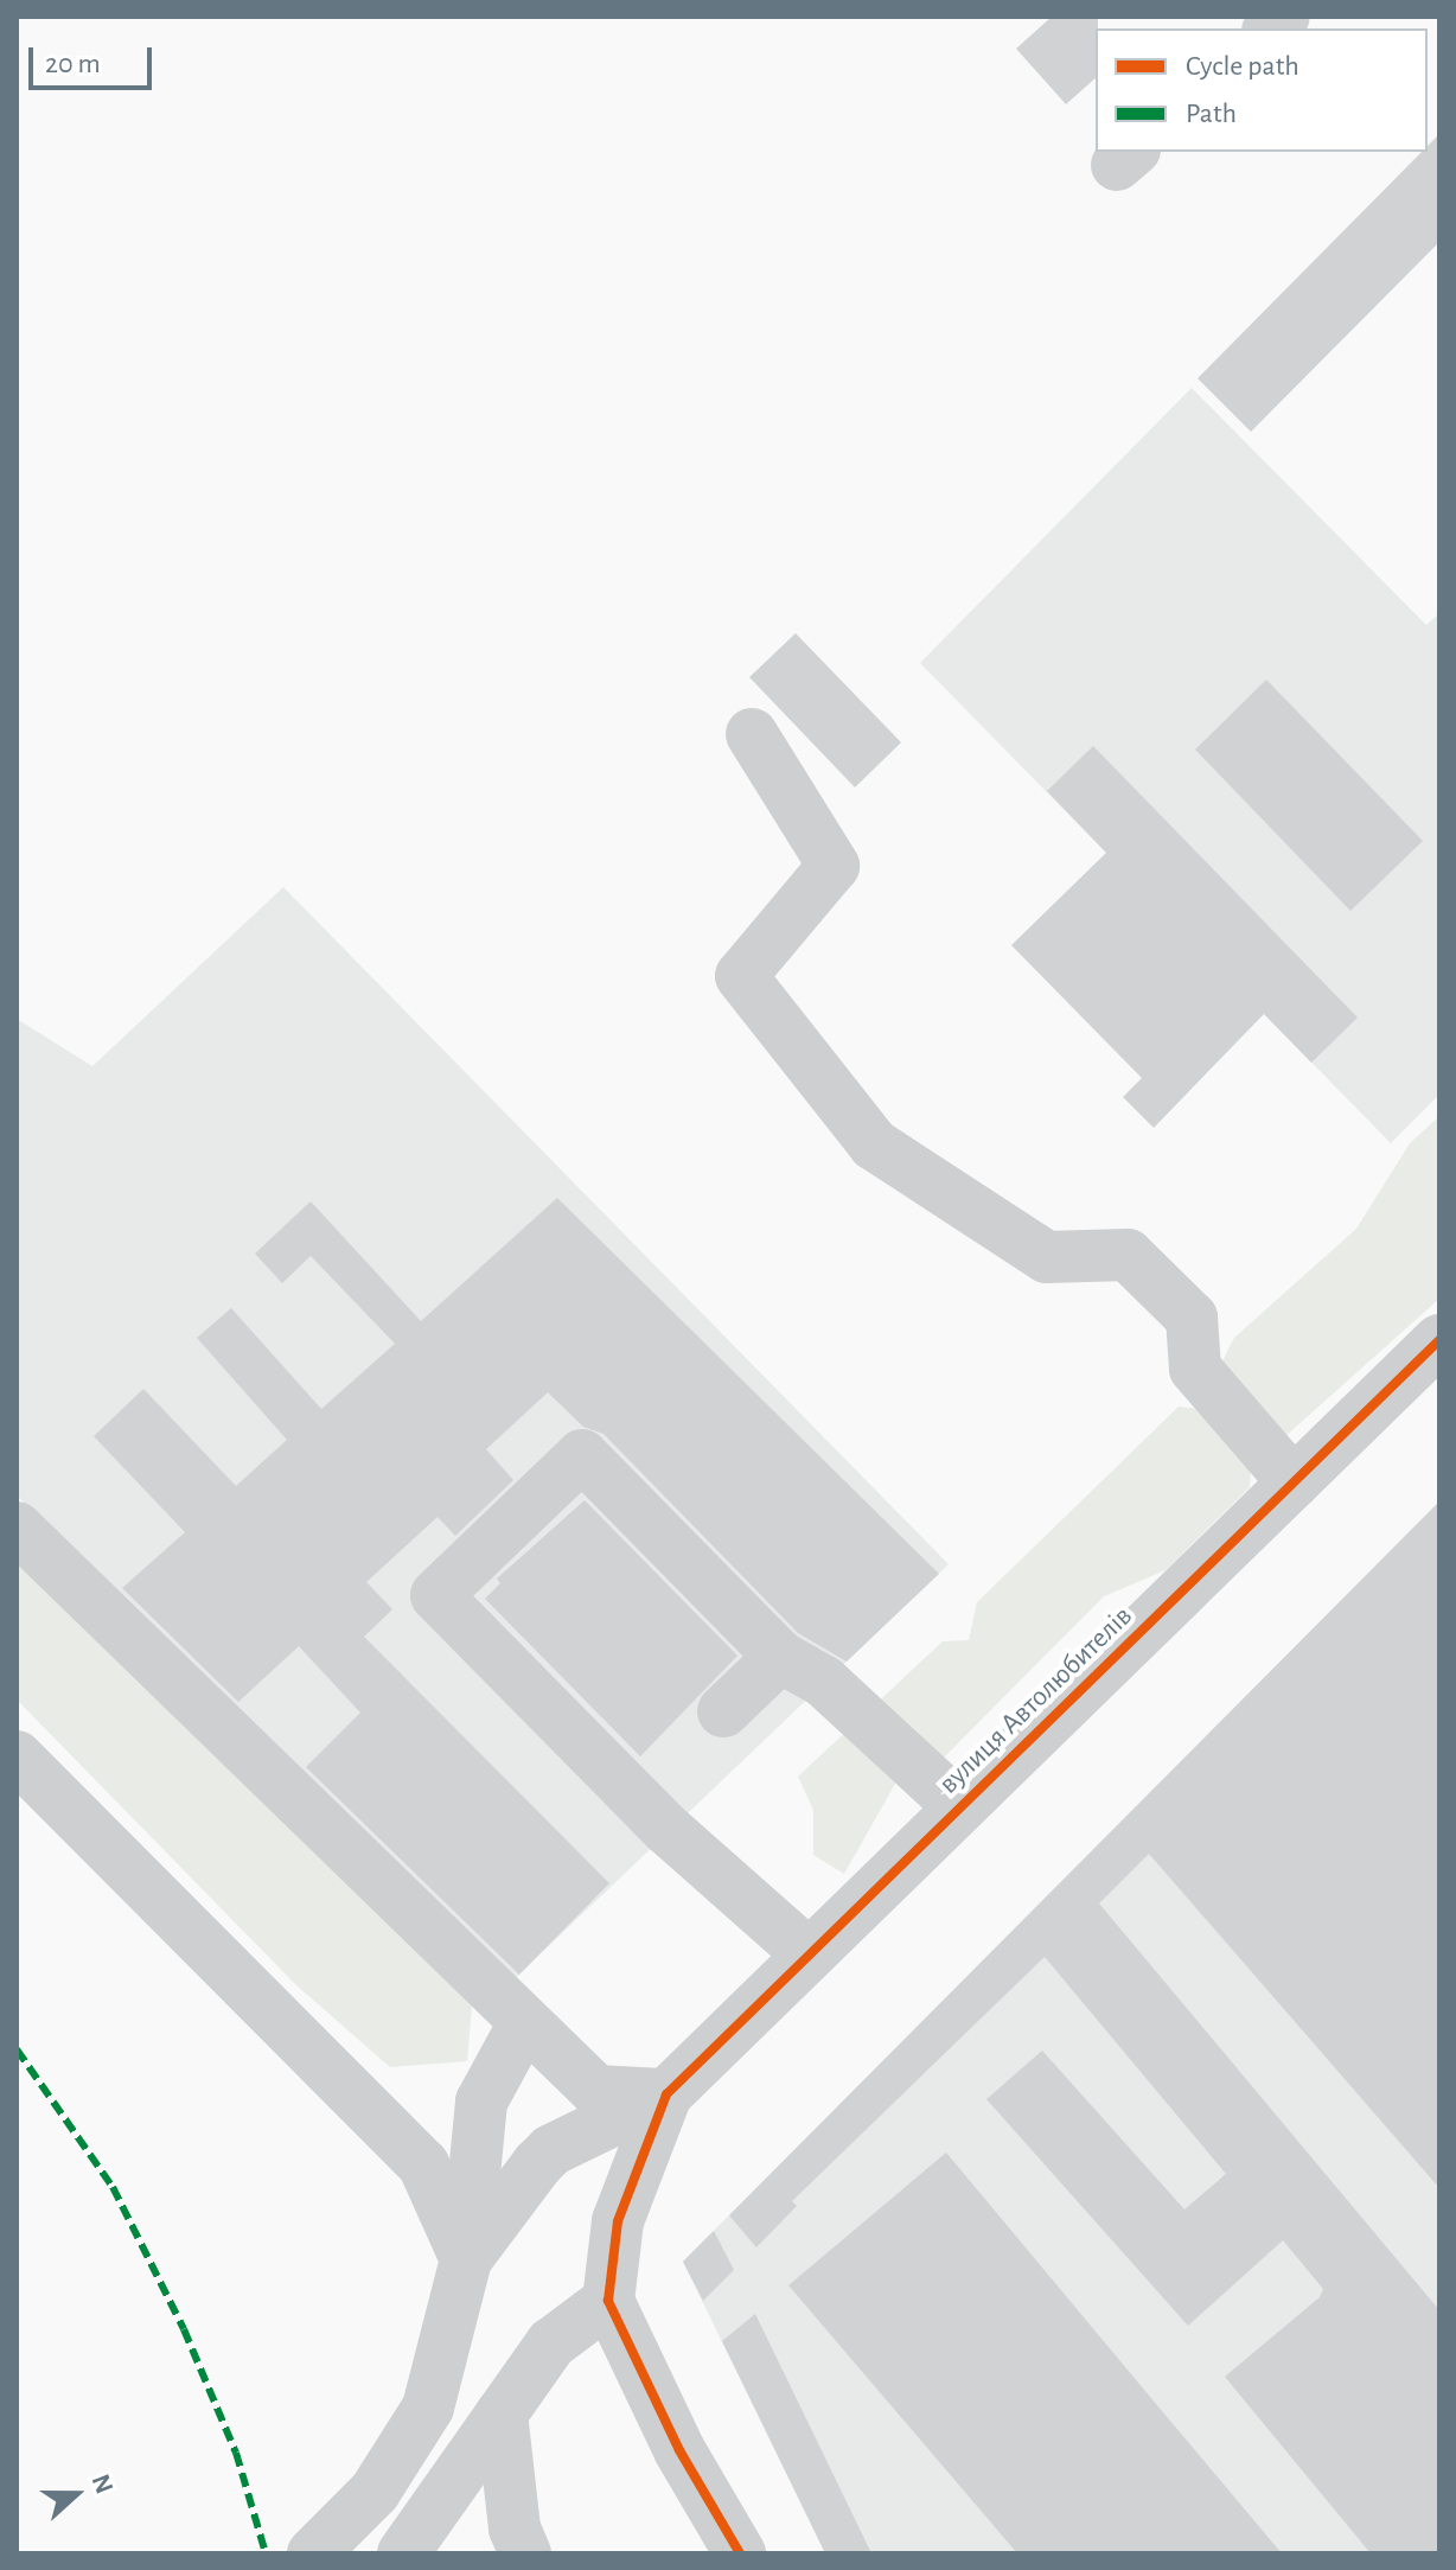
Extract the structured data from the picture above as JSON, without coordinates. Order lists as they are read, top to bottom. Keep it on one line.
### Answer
{"streets":{"street":["вулиця Автолюбителів"]},"legend":["Cycle path","Path"],"scale_bar":"20 m","north":"right"}
